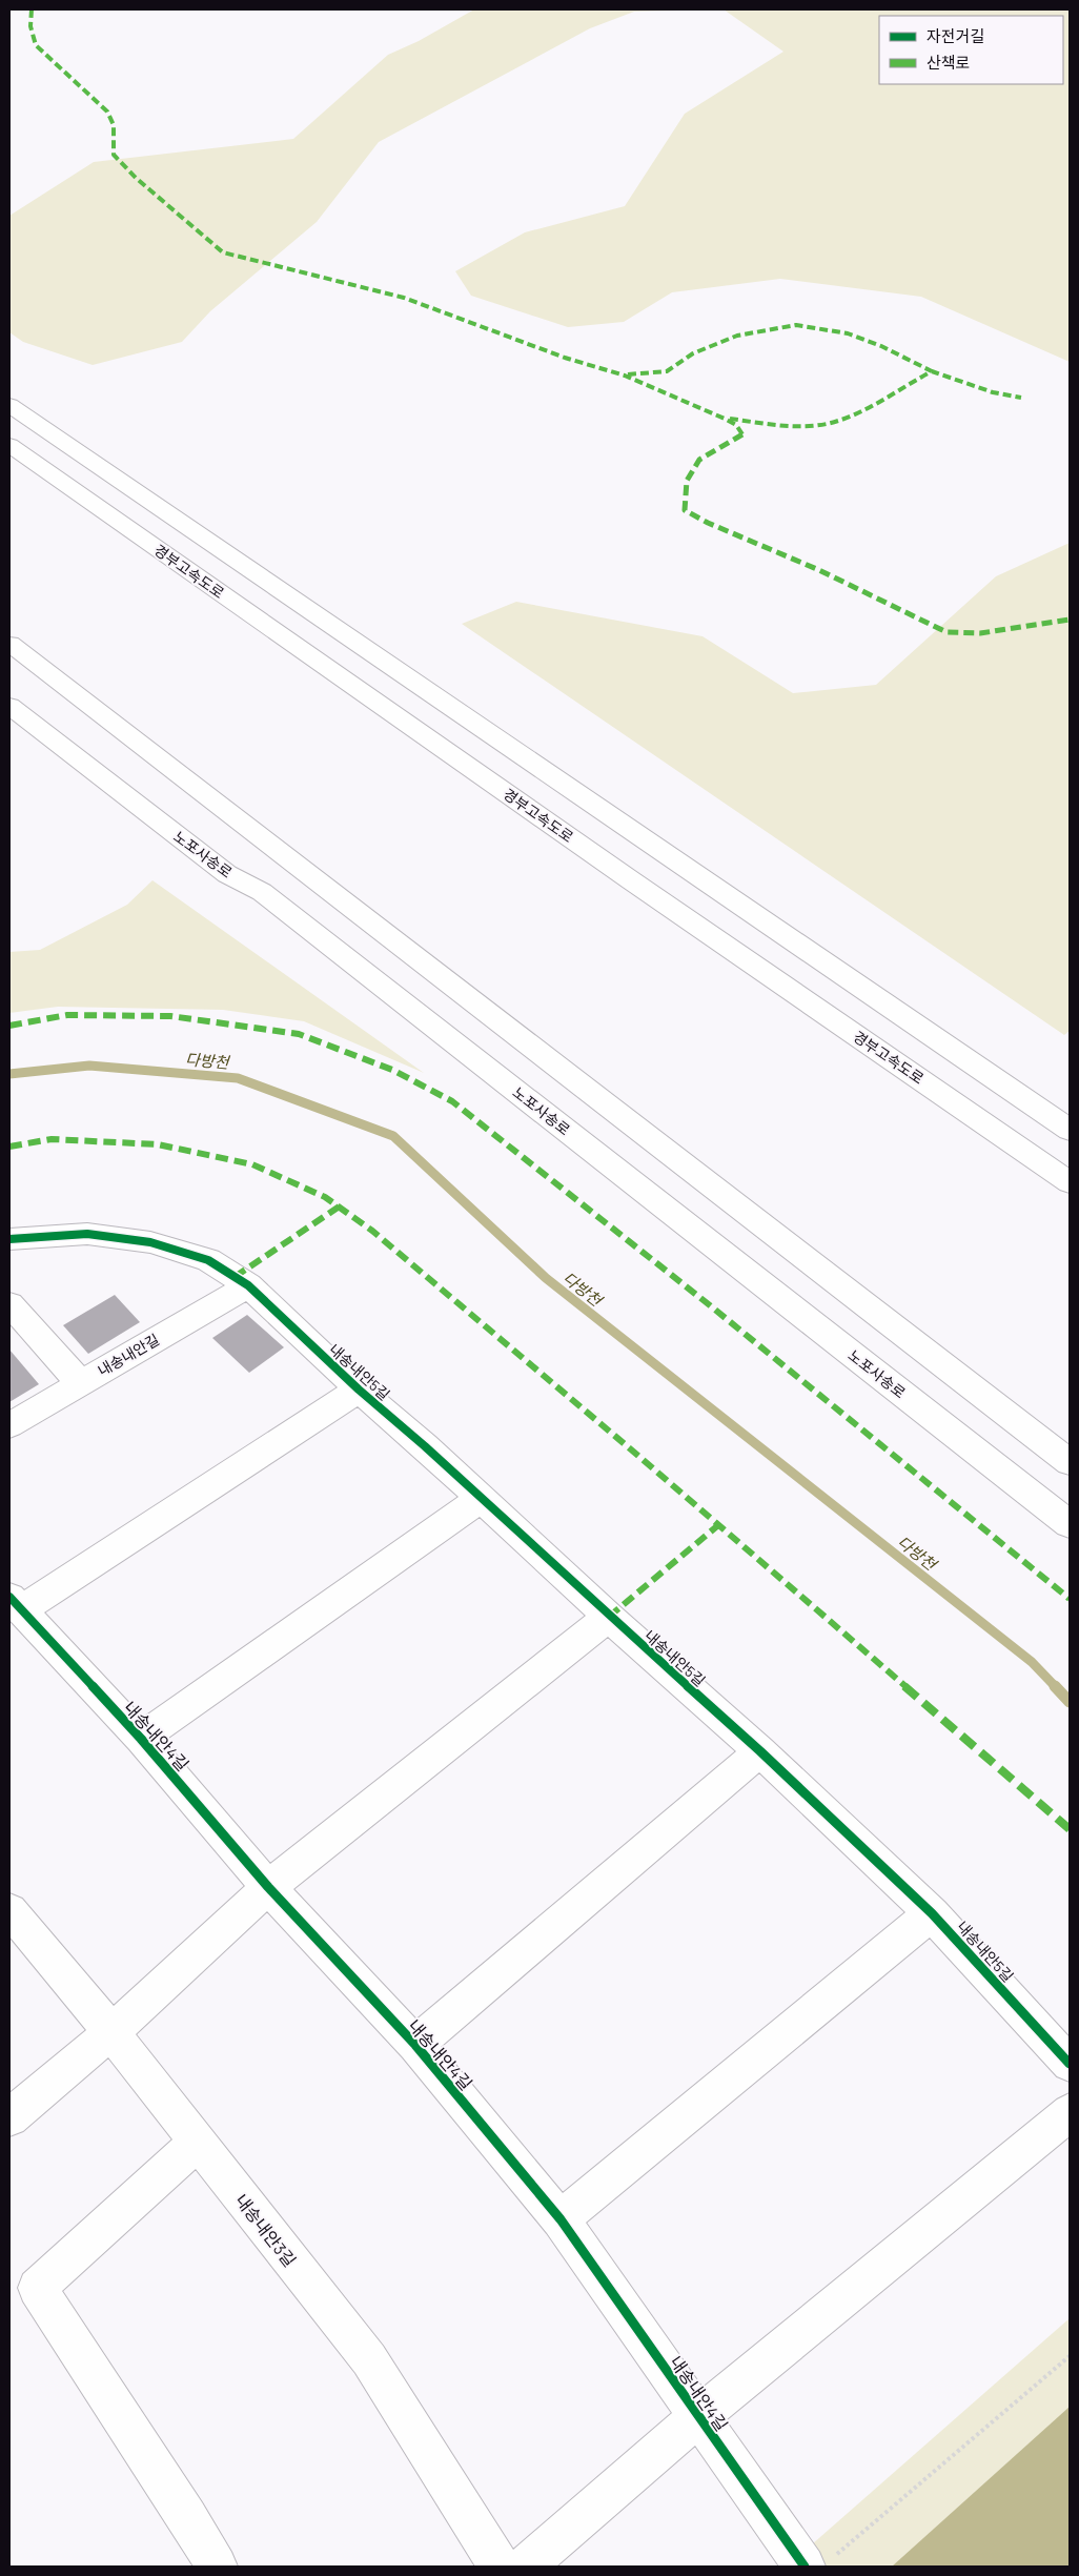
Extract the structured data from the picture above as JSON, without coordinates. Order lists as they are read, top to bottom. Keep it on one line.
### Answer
{"streets":{"main road":["경부고속도로","노포사송로","내송내안길","내송내안5길","내송내안4길","내송내안3길"]},"crossings":[["내송내안길","내송내안5길"]],"water":["다방천"],"legend":["자전거길","산책로"]}
